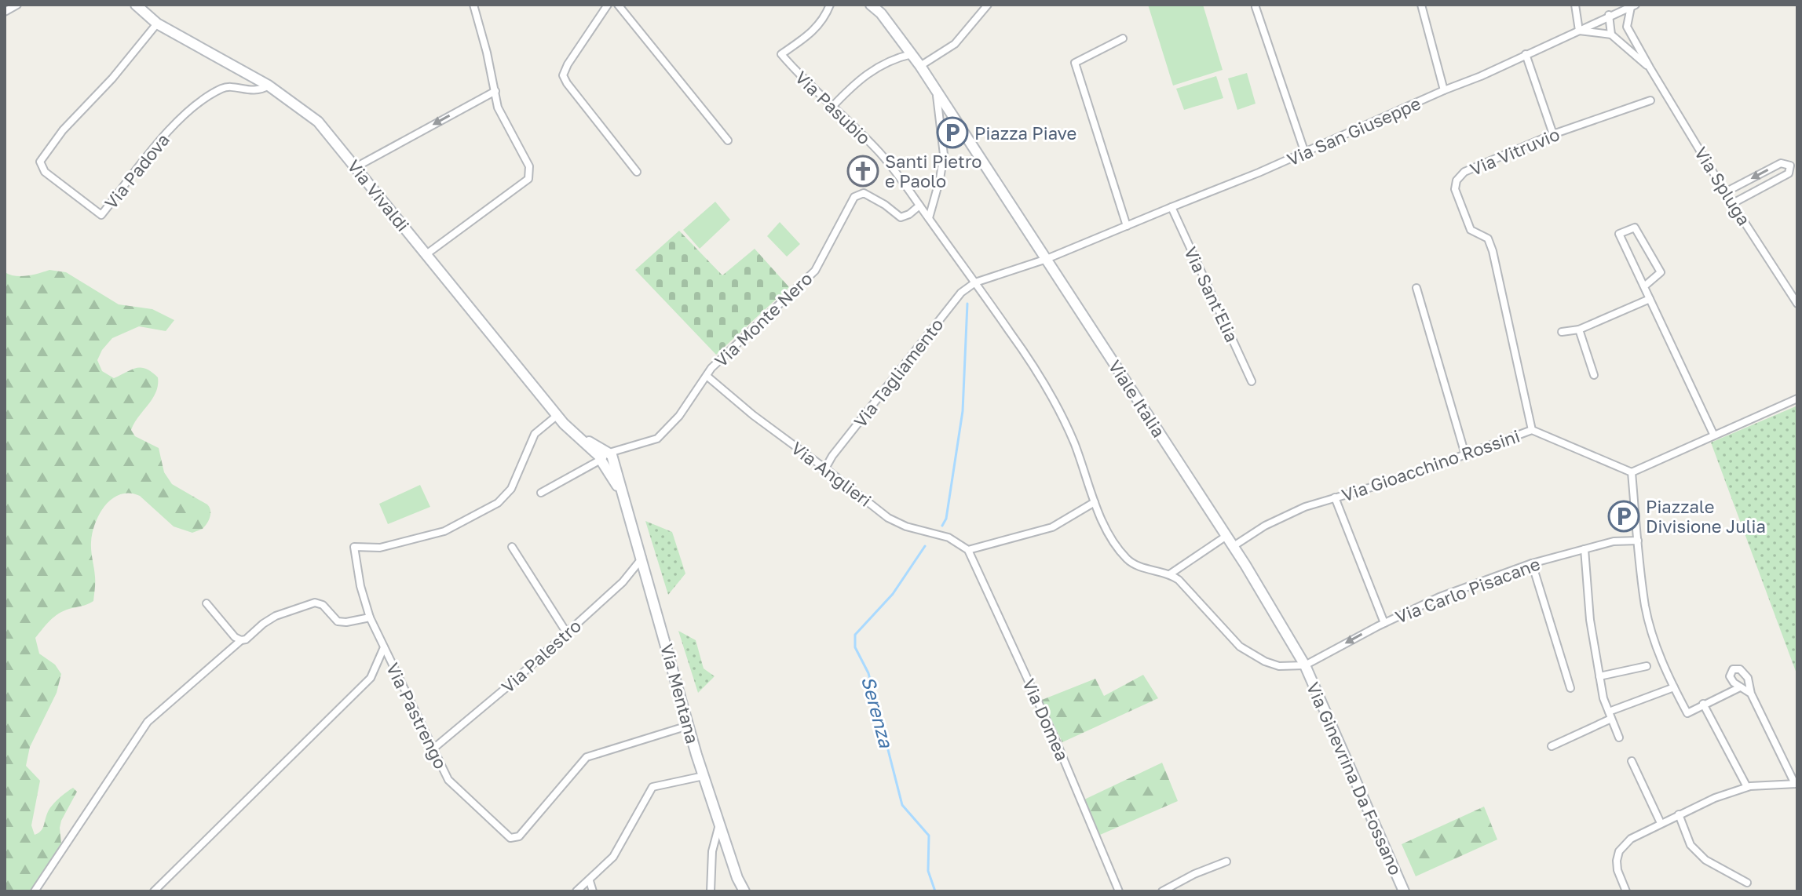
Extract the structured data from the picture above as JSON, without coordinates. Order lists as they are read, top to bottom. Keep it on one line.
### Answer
{"streets":{"street":["Via Pasubio","Via San Giuseppe","Via Vitruvio","Via Padova","Via Spluga","Via Vivaldi","Via Sant'Elia","Via Monte Nero","Via Tagliamento","Viale Italia","Via Gioacchino Rossini","Via Anglieri","Via Carlo Pisacane","Via Palestro","Via Mentana","Via Pastrengo","Via Domea","Via Ginevrina Da Fossano"]},"crossings":[["Via Pasubio","Via San Giuseppe"],["Via Pasubio","Via Monte Nero"],["Via Pasubio","Via Tagliamento"],["Via San Giuseppe","Via Spluga"],["Via San Giuseppe","Via Sant'Elia"],["Via San Giuseppe","Via Tagliamento"],["Via San Giuseppe","Viale Italia"],["Via Vitruvio","Via Gioacchino Rossini"],["Via Padova","Via Vivaldi"],["Via Vivaldi","Via Monte Nero"],["Via Vivaldi","Via Mentana"],["Via Monte Nero","Via Anglieri"],["Via Monte Nero","Via Mentana"],["Via Tagliamento","Via Anglieri"],["Viale Italia","Via Gioacchino Rossini"],["Viale Italia","Via Carlo Pisacane"],["Viale Italia","Via Ginevrina Da Fossano"],["Via Anglieri","Via Domea"],["Via Carlo Pisacane","Via Ginevrina Da Fossano"],["Via Palestro","Via Mentana"],["Via Palestro","Via Pastrengo"],["Via Mentana","Via Pastrengo"]],"water":["Serenza"],"places":{"parking":["Piazza Piave","Piazzale Divisione Julia"],"church":["Santi Pietro e Paolo"]}}
